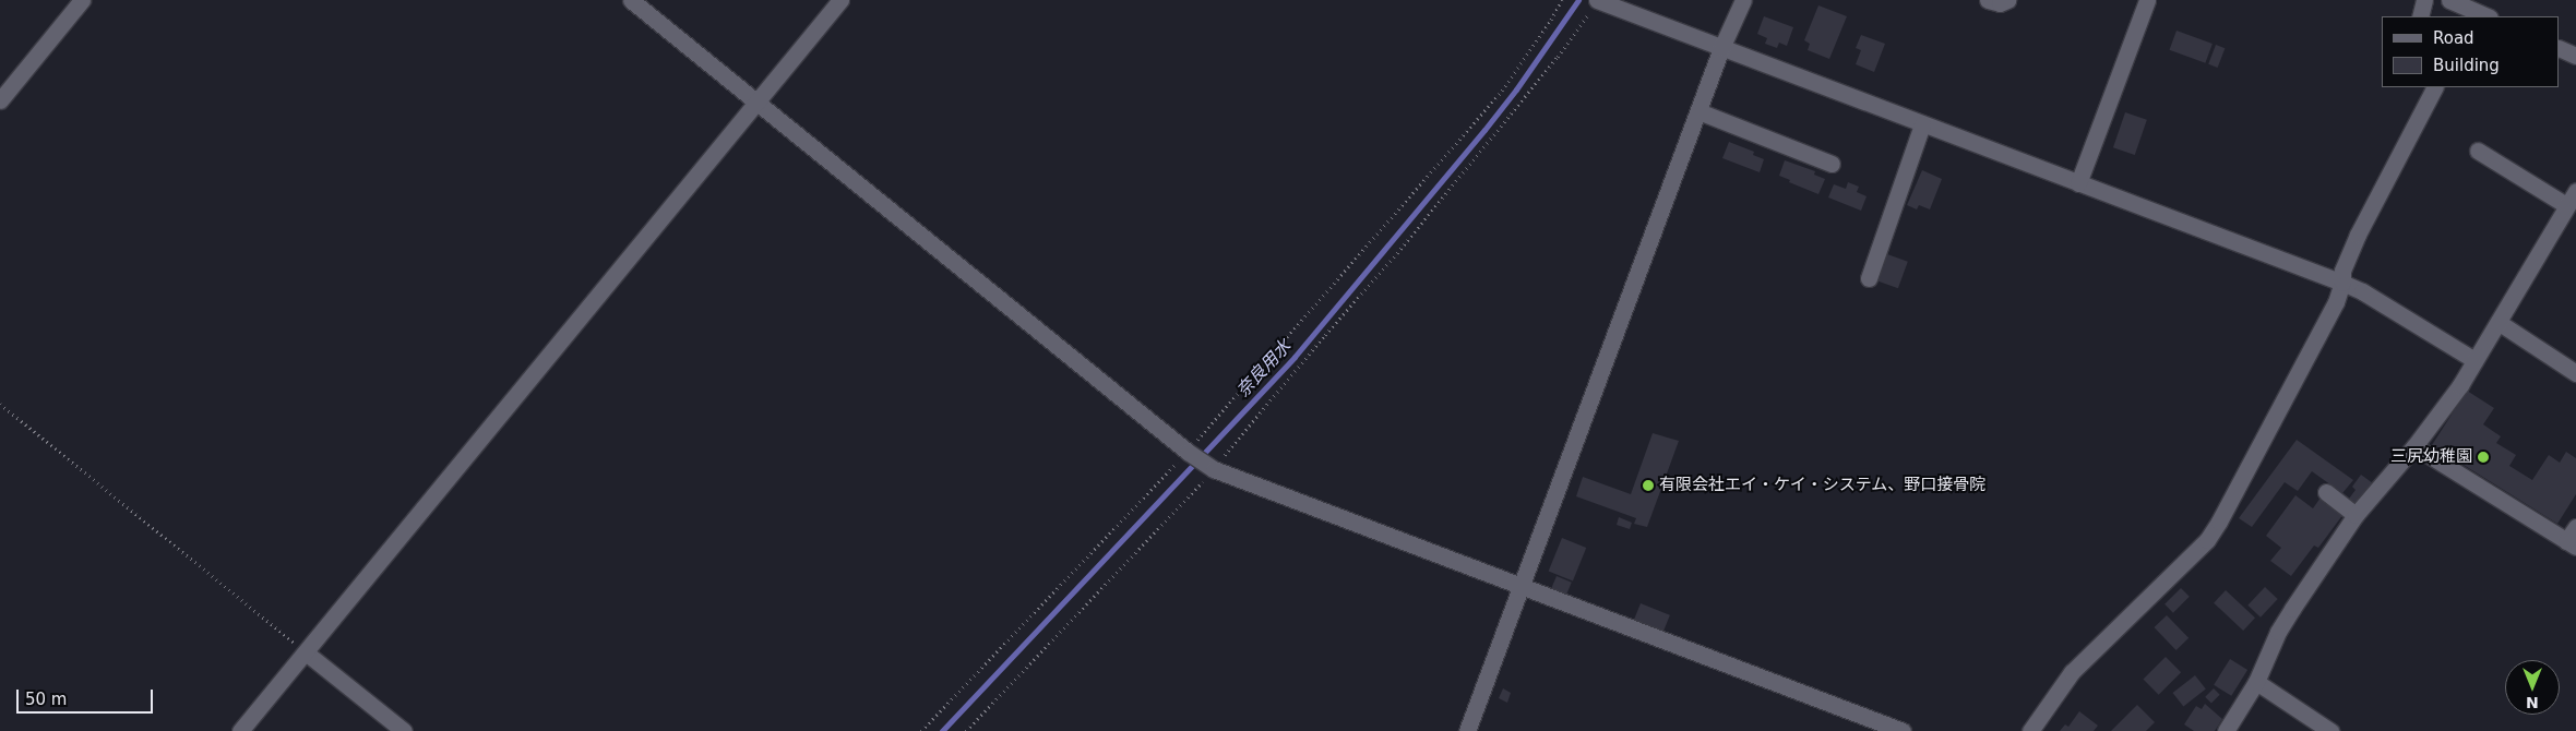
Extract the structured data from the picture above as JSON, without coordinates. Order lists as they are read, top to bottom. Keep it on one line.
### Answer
{"water":["奈良用水"],"places":["三尻幼稚園","有限会社エイ・ケイ・システム、野口接骨院"],"legend":["Road","Building"],"scale_bar":"50 m","north":"bottom"}
